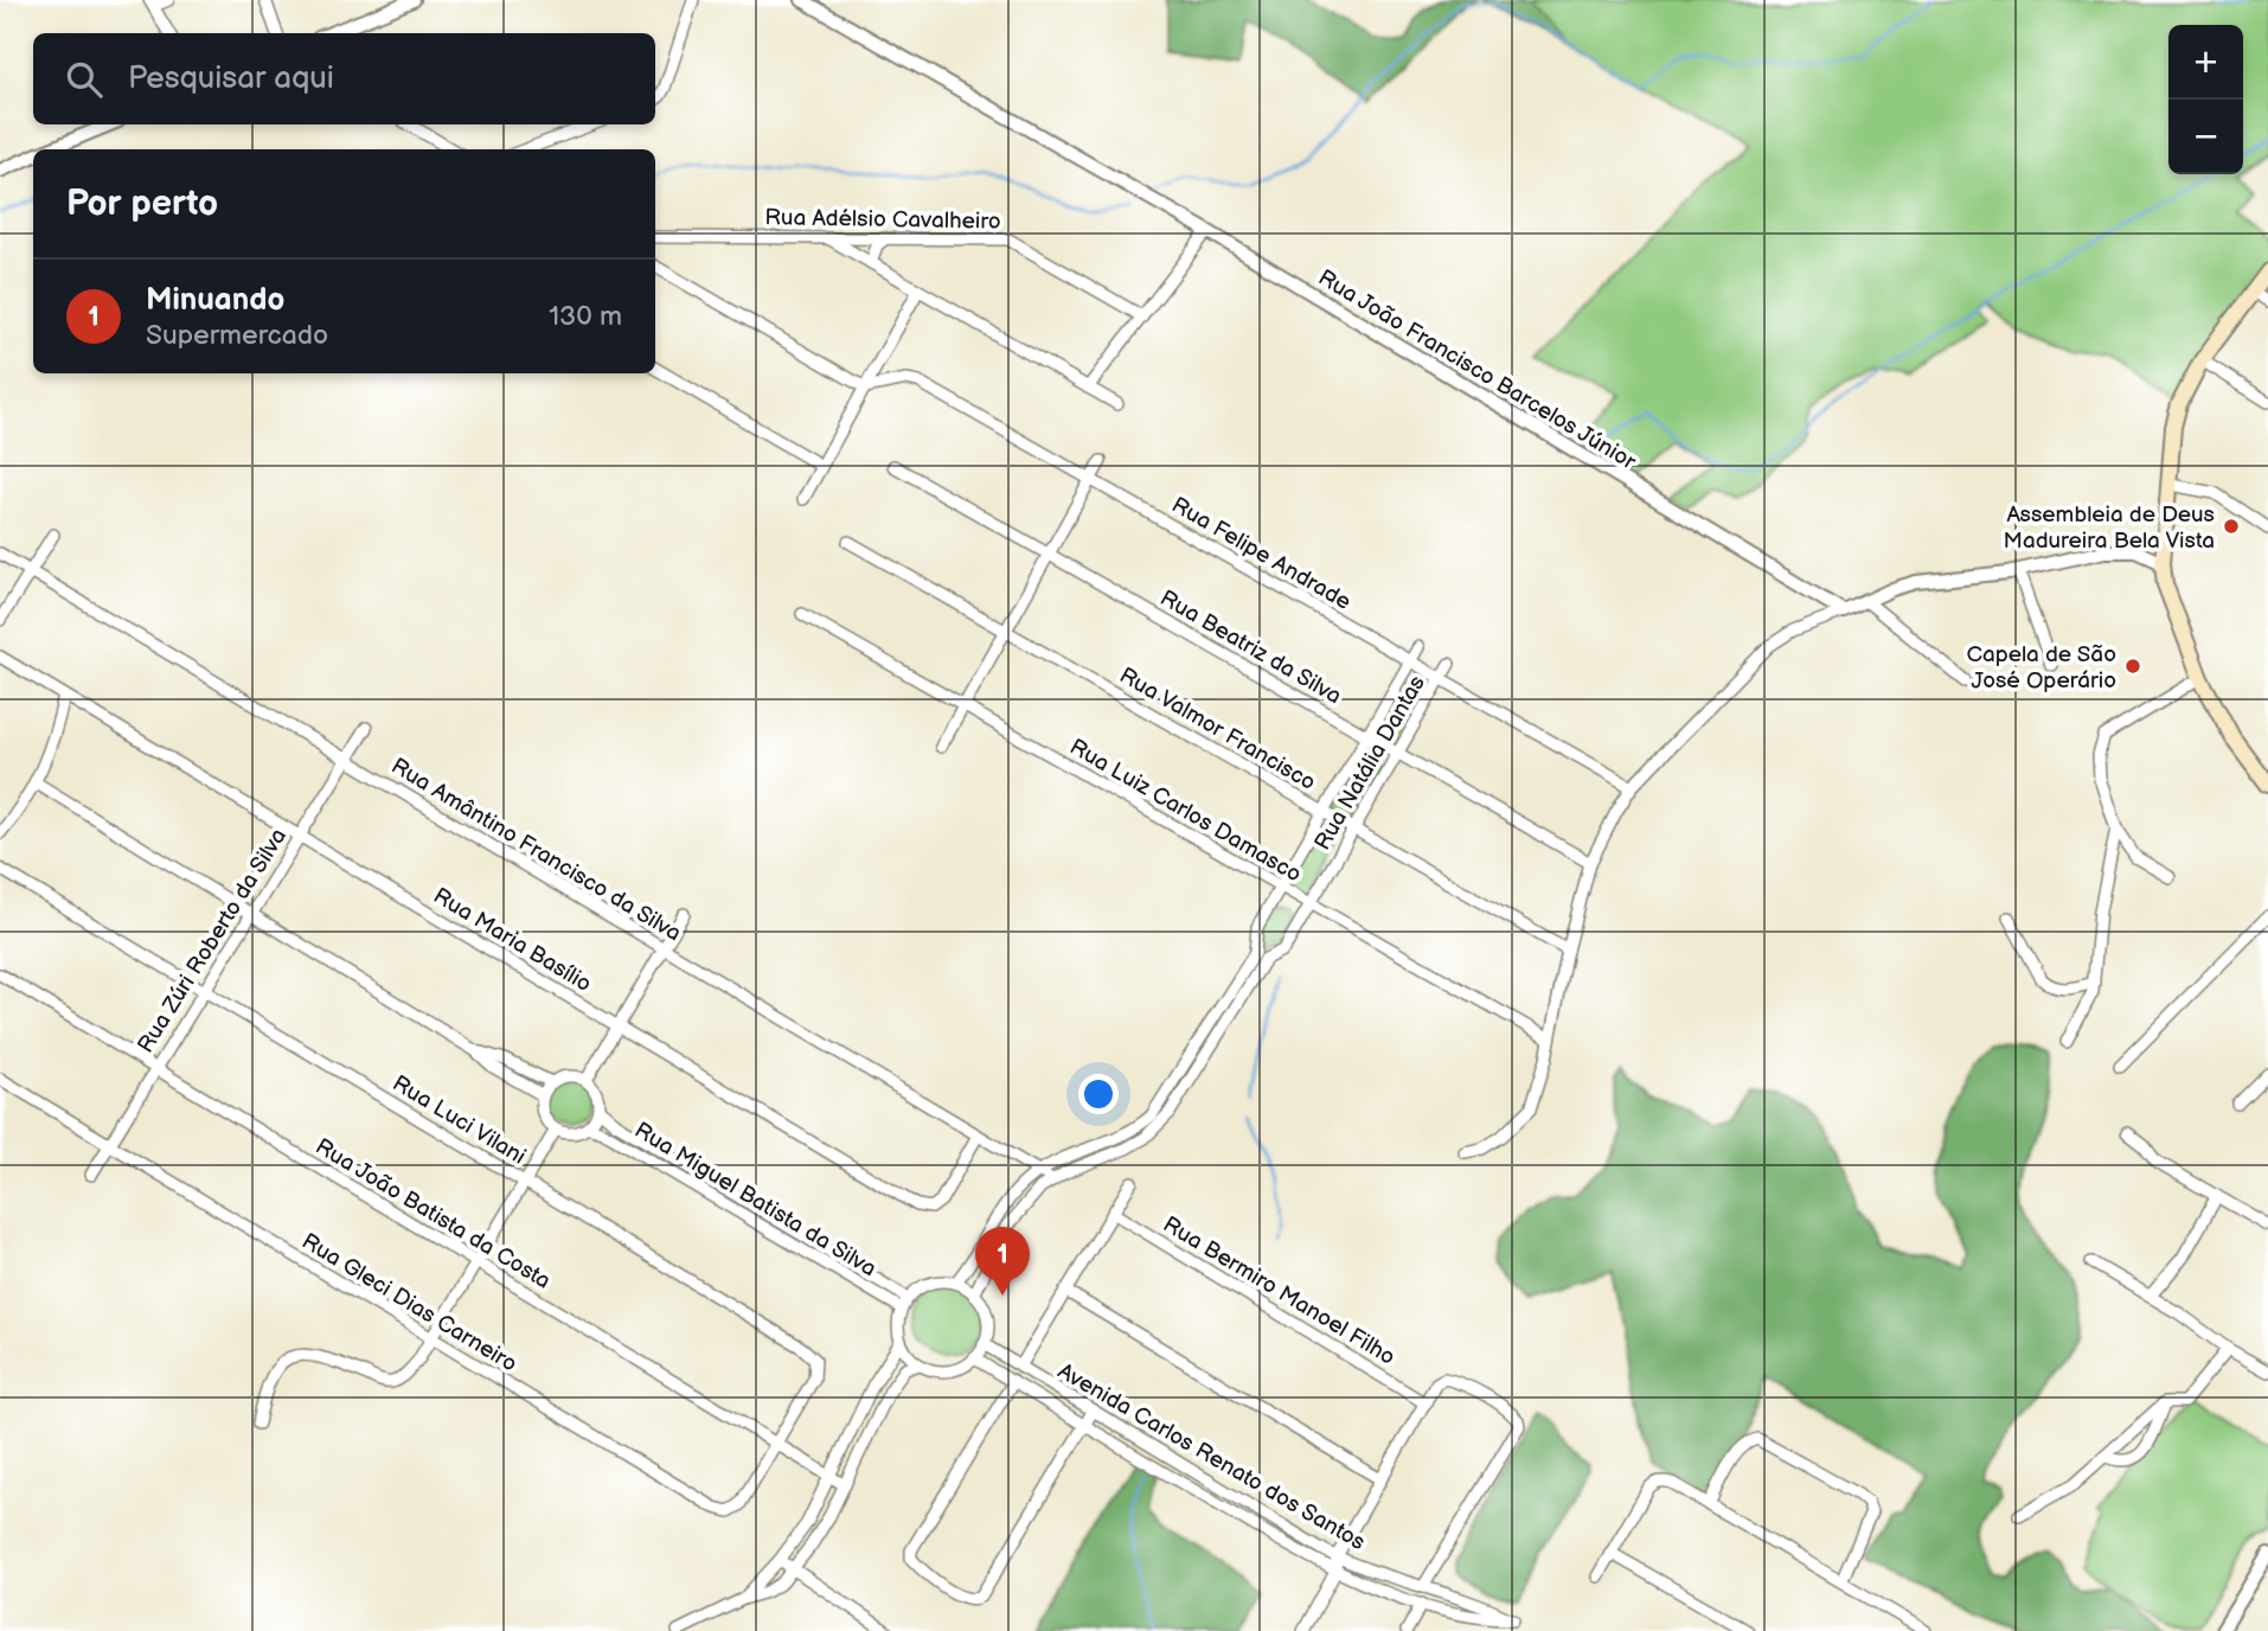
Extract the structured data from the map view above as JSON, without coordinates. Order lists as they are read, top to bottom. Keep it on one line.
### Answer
{"streets":{"street":["Rua Adélsio Cavalheiro","Rua João Francisco Barcelos Júnior","Rua Felipe Andrade","Rua Beatriz da Silva","Rua Valmor Francisco","Rua Natália Dantas","Rua Luiz Carlos Damasco","Rua Amântino Francisco da Silva","Rua Maria Basílio","Rua Zúri Roberto da Silva","Rua Luci Vilani","Rua Miguel Batista da Silva","Rua João Batista da Costa","Rua Bermiro Manoel Filho","Rua Gleci Dias Carneiro","Avenida Carlos Renato dos Santos"]},"crossings":[["Rua Felipe Andrade","Rua Natália Dantas"],["Rua Beatriz da Silva","Rua Natália Dantas"],["Rua Valmor Francisco","Rua Natália Dantas"],["Rua Natália Dantas","Rua Luiz Carlos Damasco"],["Rua Amântino Francisco da Silva","Rua Maria Basílio"],["Rua Amântino Francisco da Silva","Rua Zúri Roberto da Silva"],["Rua Maria Basílio","Rua Zúri Roberto da Silva"],["Rua Zúri Roberto da Silva","Rua Luci Vilani"],["Rua Zúri Roberto da Silva","Rua João Batista da Costa"],["Rua Zúri Roberto da Silva","Rua Gleci Dias Carneiro"],["Rua Luci Vilani","Rua João Batista da Costa"],["Rua Luci Vilani","Rua Gleci Dias Carneiro"],["Rua Miguel Batista da Silva","Avenida Carlos Renato dos Santos"],["Rua João Batista da Costa","Rua Gleci Dias Carneiro"]],"places":["Assembleia de Deus Madureira Bela Vista","Capela de São José Operário"],"page":{"map_buttons":["+","−"],"search":"Pesquisar aqui","heading":"Por perto","list":[{"mark":"1","name":"Minuando","note":"Supermercado","value":"130 m"}],"pins":"1"}}
